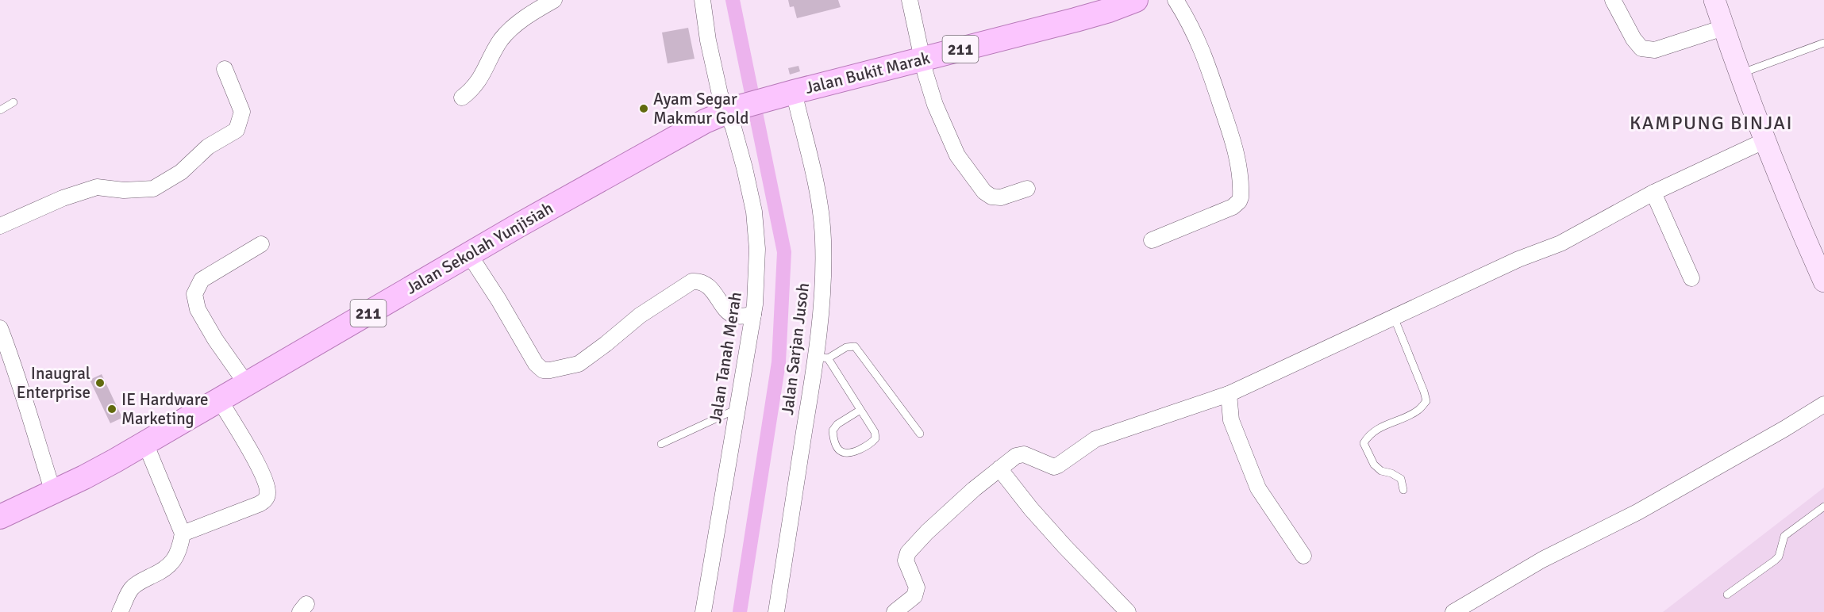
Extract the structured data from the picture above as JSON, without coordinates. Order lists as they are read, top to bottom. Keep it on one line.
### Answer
{"streets":{"main road":["211","Jalan Bukit Marak","Jalan Sekolah Yunjisiah"],"street":["Jalan Sarjan Jusoh","Jalan Tanah Merah"]},"crossings":[["Jalan Bukit Marak","Jalan Sekolah Yunjisiah"],["Jalan Bukit Marak","Jalan Sarjan Jusoh"],["Jalan Bukit Marak","Jalan Tanah Merah"],["Jalan Sekolah Yunjisiah","Jalan Tanah Merah"]],"districts":["KAMPUNG BINJAI"],"places":["Ayam Segar Makmur Gold","Inaugral Enterprise","IE Hardware Marketing"]}
